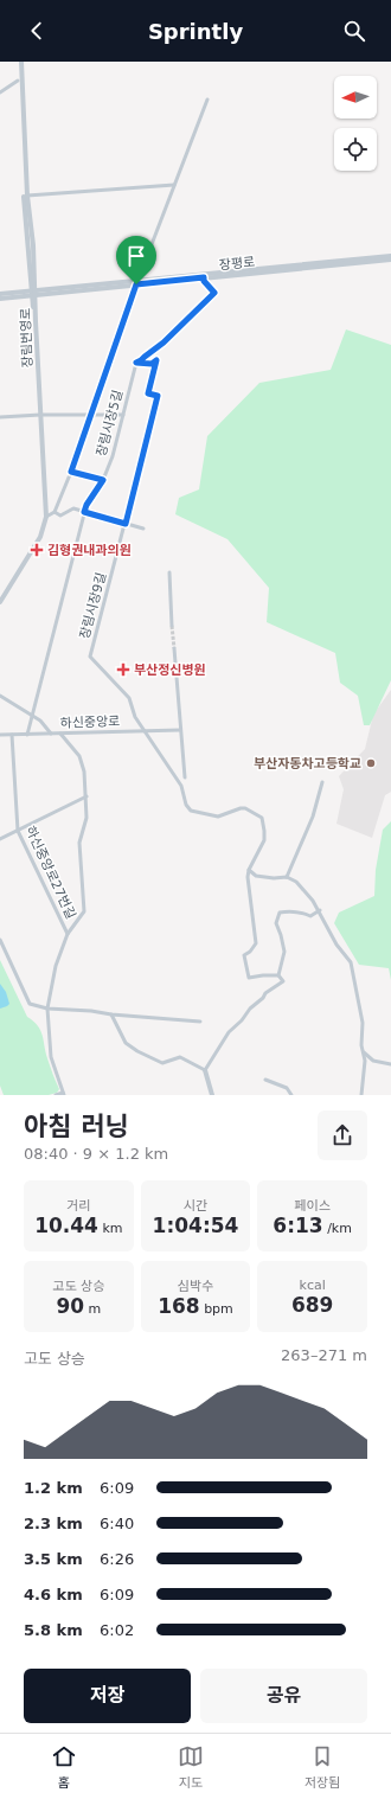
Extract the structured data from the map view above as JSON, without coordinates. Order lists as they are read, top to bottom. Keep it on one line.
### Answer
{"streets":{"street":["장평로","장림번영로","장림시장5길","장림시장9길","하신중앙로","하신중앙로27번길"]},"crossings":[["장평로","장림번영로"],["장림시장5길","장림시장9길"],["장림시장5길","하신중앙로"],["장림시장9길","하신중앙로"],["하신중앙로","하신중앙로27번길"]],"places":{"health":["김형권내과의원","부산정신병원"],"other":["부산자동차고등학교"]},"north":"left","page":{"header":"Sprintly","heading":["아침 러닝","08:40 · 9 × 1.2 km"],"stats":[["거리","10.44 km"],["시간","1:04:54"],["페이스","6:13 /km"],["고도 상승","90 m"],["심박수","168 bpm"],["kcal","689"]],"chart":["고도 상승","263–271 m"],"list":[{"name":"1.2 km","note":"6:09"},{"name":"2.3 km","note":"6:40"},{"name":"3.5 km","note":"6:26"},{"name":"4.6 km","note":"6:09"},{"name":"5.8 km","note":"6:02"}],"buttons":["저장","공유"],"tabs":["홈","지도","저장됨"]}}
